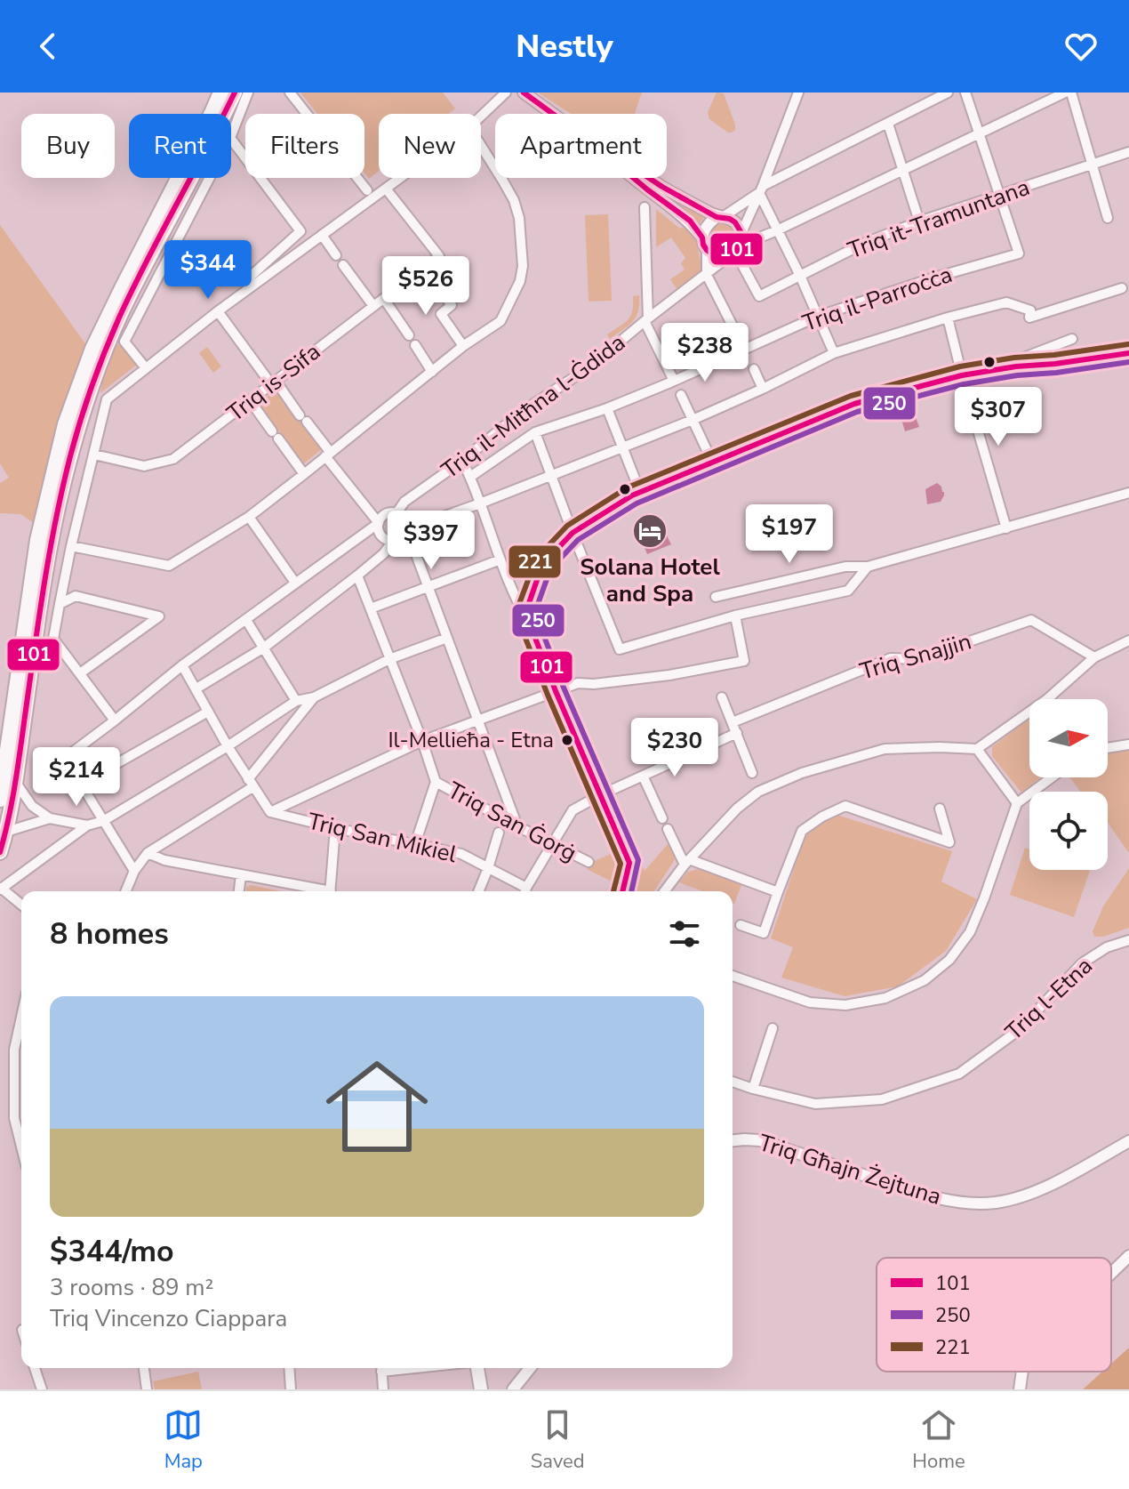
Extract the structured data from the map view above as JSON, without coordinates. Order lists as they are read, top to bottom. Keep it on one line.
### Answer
{"streets":{"street":["Triq it-Tramuntana","Triq il-Parroċċa","Triq is-Sifa","Triq il-Mitħna l-Ġdida","Triq Snajjin","Triq San Ġorġ","Triq San Mikiel","Triq l-Etna","Triq Għajn Żejtuna"]},"crossings":[["Triq it-Tramuntana","Triq il-Parroċċa"],["Triq it-Tramuntana","Triq il-Mitħna l-Ġdida"]],"places":{"hotel":["Solana Hotel and Spa"],"other":["Il-Mellieħa - Etna"]},"lines":["transit line 101","transit line 221","transit line 250"],"legend":["101","250","221"],"north":"right","page":{"header":"Nestly","chip":["Buy","Rent","Filters","New","Apartment"],"price":["$344","$526","$238","$307","$197","$397","$230","$214"],"heading":"8 homes","list":[{"name":"$344/mo","note":"3 rooms · 89 m² · Triq Vincenzo Ciappara"}],"tabs":["Map","Saved","Home"]}}
